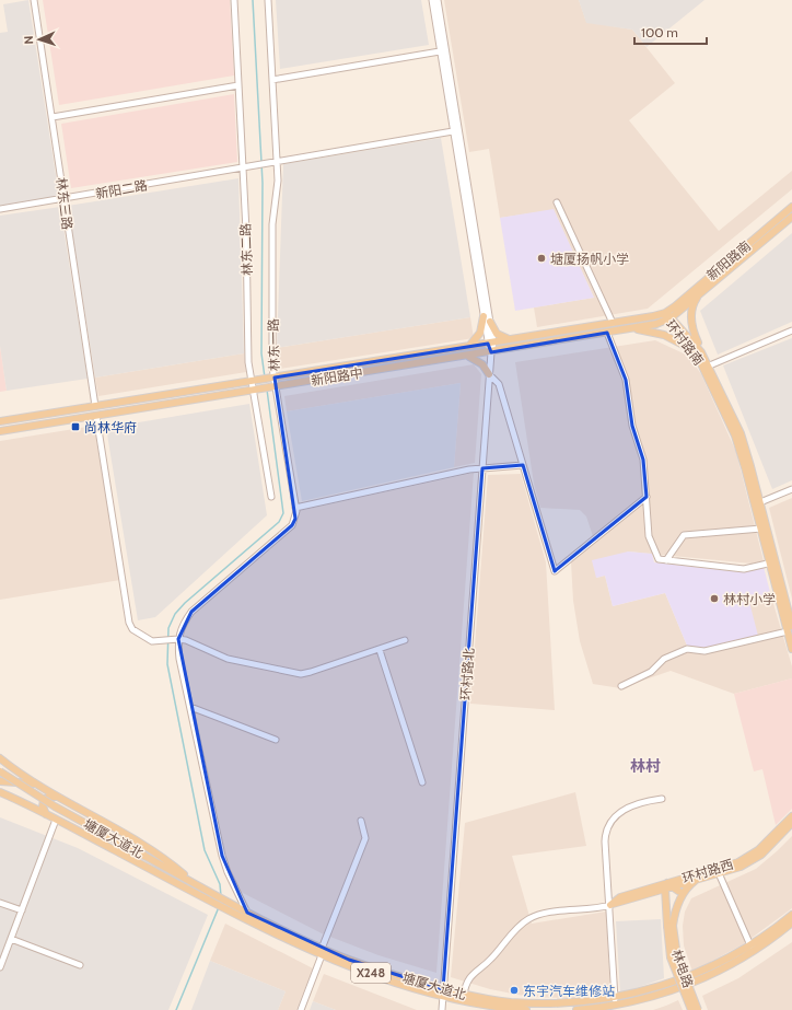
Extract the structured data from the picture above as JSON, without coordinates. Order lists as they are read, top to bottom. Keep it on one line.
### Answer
{"streets":{"main road":["新阳路南","环村路南","新阳路中","塘厦大道北","环村路西","林电路","X248"],"street":["新阳二路","林东三路","林东二路","林东一路","环村路北"]},"crossings":[["新阳二路","林东三路"],["新阳二路","林东二路"],["新阳二路","林东一路"],["林东三路","新阳路中"],["林东二路","新阳路中"],["新阳路南","环村路南"],["新阳路南","新阳路中"],["环村路南","新阳路中"],["林东一路","新阳路中"],["新阳路中","环村路北"],["环村路北","塘厦大道北"],["塘厦大道北","环村路西"],["环村路西","林电路"]],"districts":["林村"],"places":{"other":["塘厦扬帆小学","林村小学","东宇汽车维修站"],"transit":["尚林华府"]},"scale_bar":"100 m","north":"left"}
